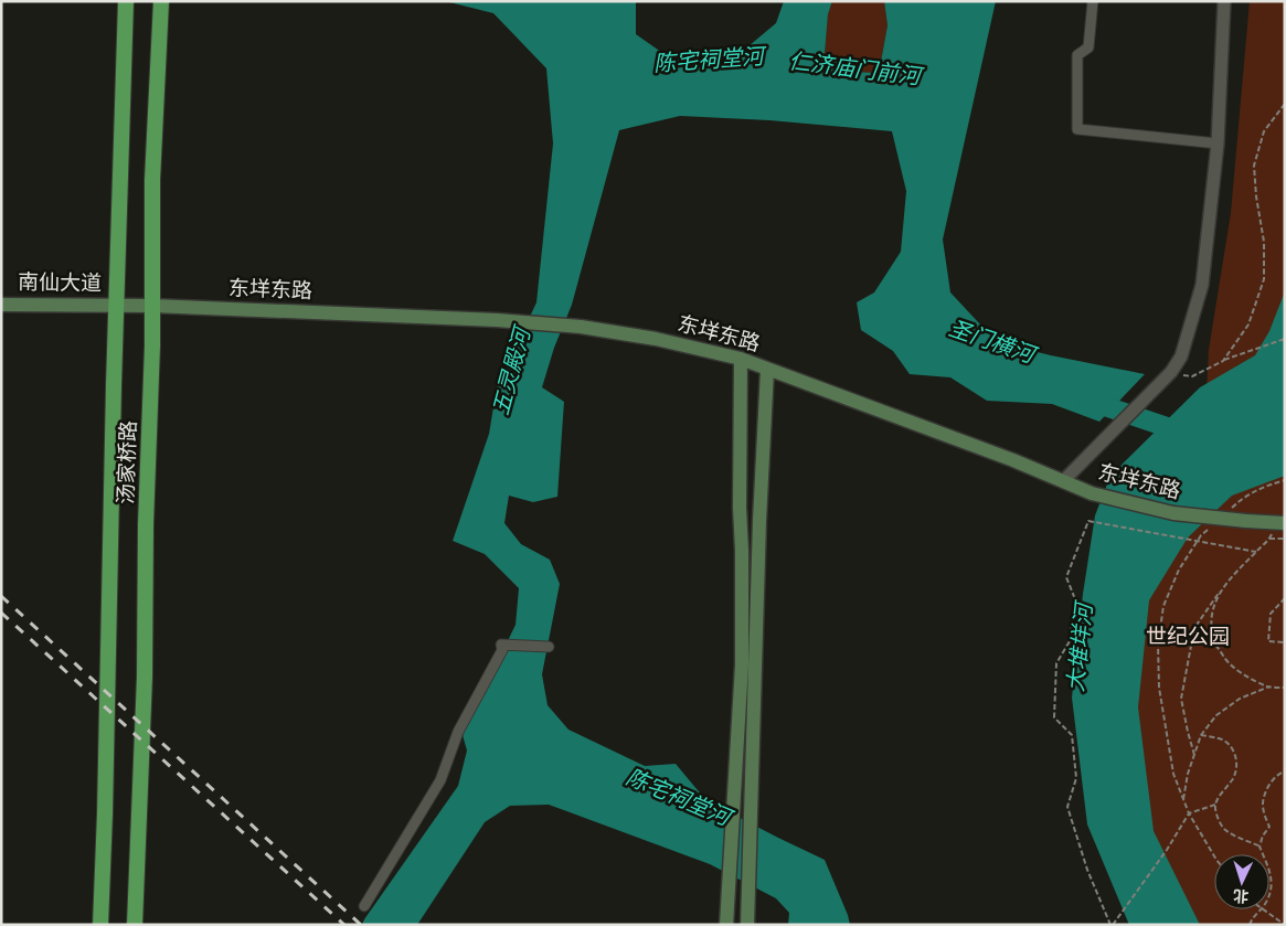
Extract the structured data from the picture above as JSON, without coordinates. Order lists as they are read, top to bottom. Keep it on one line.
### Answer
{"streets":{"main road":["南仙大道","东垟东路","汤家桥路"]},"crossings":[["南仙大道","东垟东路"],["南仙大道","汤家桥路"],["东垟东路","汤家桥路"]],"water":["陈宅祠堂河","仁济庙门前河","圣门横河","五灵殿河","大堆垟河"],"parks":["世纪公园"],"north":"bottom"}
